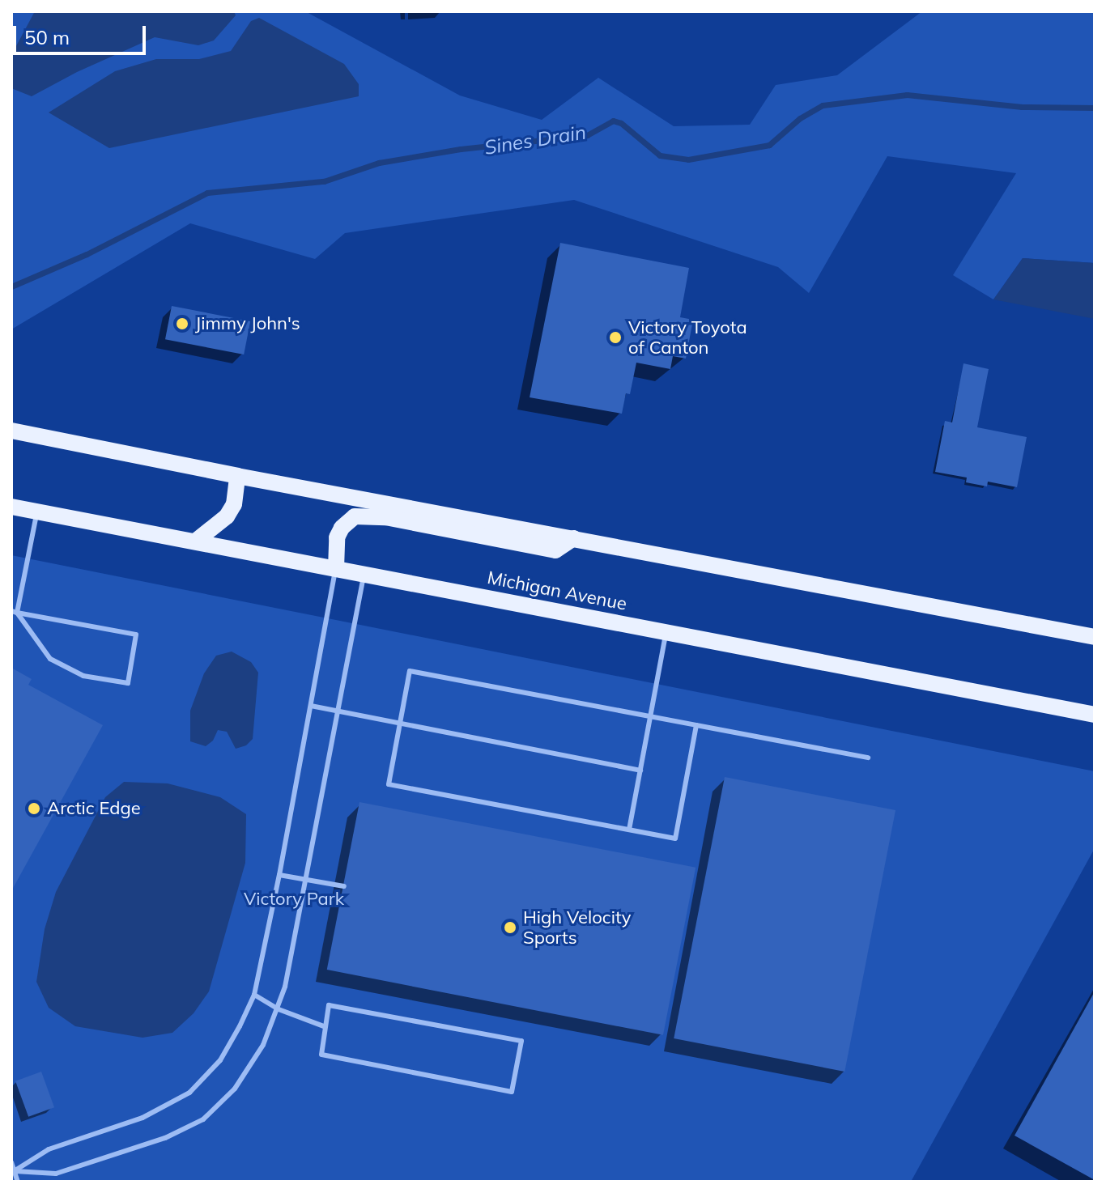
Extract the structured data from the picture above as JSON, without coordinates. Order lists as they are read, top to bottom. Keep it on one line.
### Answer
{"streets":{"main road":["Michigan Avenue"]},"water":["Sines Drain"],"parks":["Victory Park"],"places":["Jimmy John's","Victory Toyota of Canton","Arctic Edge","High Velocity Sports"],"scale_bar":"50 m"}
